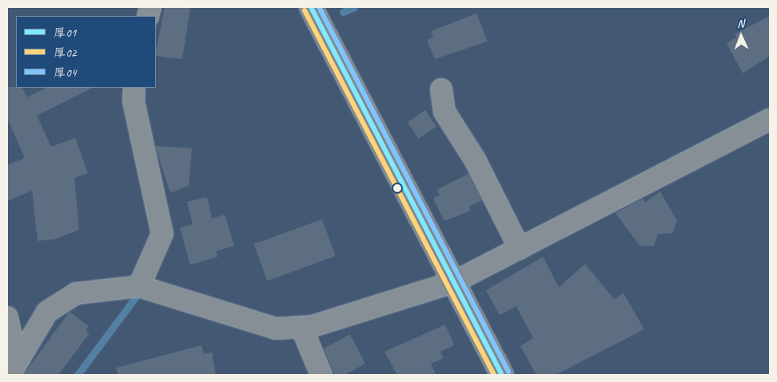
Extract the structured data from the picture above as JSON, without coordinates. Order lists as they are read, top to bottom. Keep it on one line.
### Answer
{"lines":["transit line 厚01","transit line 厚04","transit line 厚02"],"legend":["厚01","厚02","厚04"],"north":"top"}
